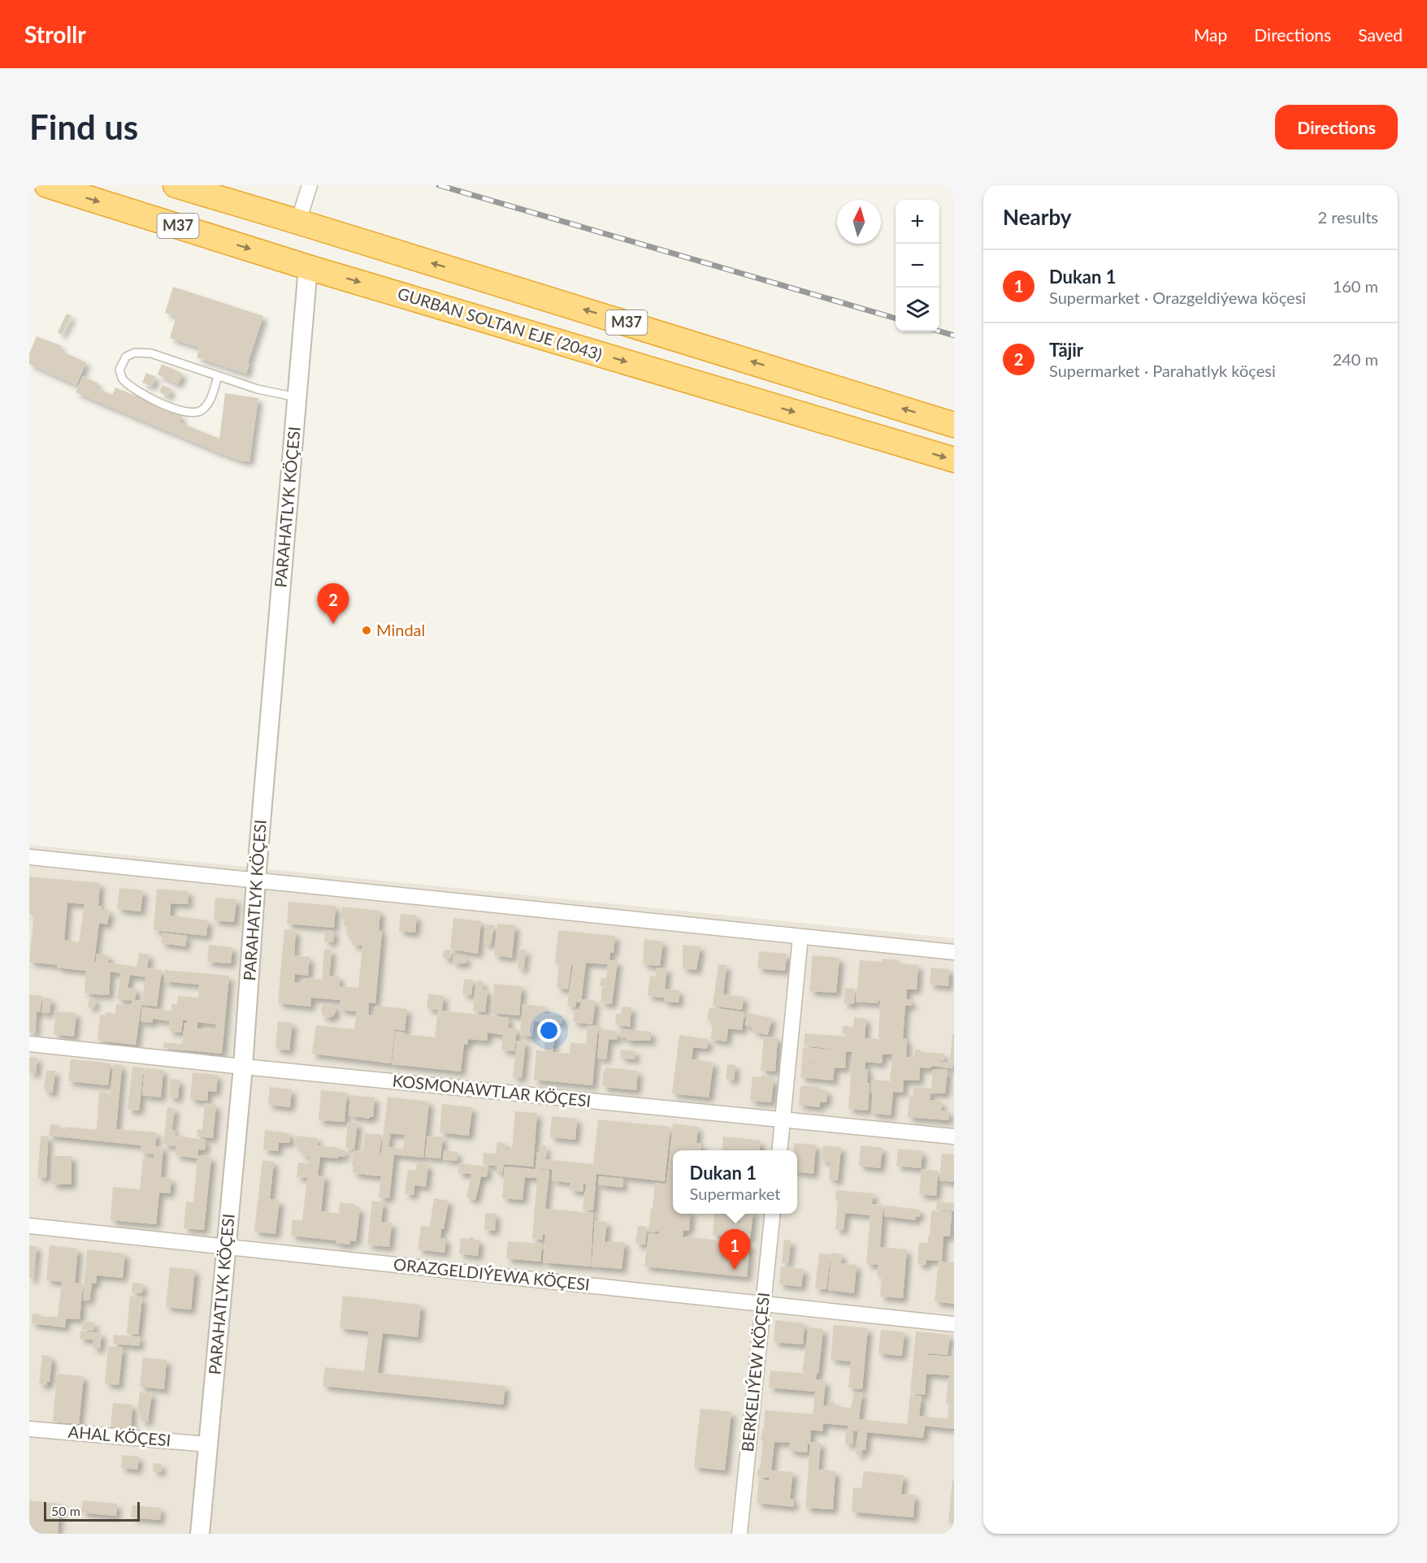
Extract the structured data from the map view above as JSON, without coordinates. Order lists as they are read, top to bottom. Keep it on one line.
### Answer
{"streets":{"highway":["M37","GURBAN SOLTAN EJE (2043)"],"street":["PARAHATLYK KÖÇESI","KOSMONAWTLAR KÖÇESI","ORAZGELDIÝEWA KÖÇESI","BERKELIÝEW KÖÇESI","AHAL KÖÇESI"]},"crossings":[["GURBAN SOLTAN EJE (2043)","PARAHATLYK KÖÇESI"],["PARAHATLYK KÖÇESI","KOSMONAWTLAR KÖÇESI"],["PARAHATLYK KÖÇESI","ORAZGELDIÝEWA KÖÇESI"],["PARAHATLYK KÖÇESI","AHAL KÖÇESI"],["ORAZGELDIÝEWA KÖÇESI","BERKELIÝEW KÖÇESI"]],"places":["Mindal"],"scale_bar":"50 m","north":"top","page":{"header":"Strollr","nav":["Map","Directions","Saved"],"buttons":"Directions","title":"Find us","heading":["Nearby","2 results"],"map_buttons":["+","−"],"list":[{"mark":"1","name":"Dukan 1","note":"Supermarket · Orazgeldiýewa köçesi","value":"160 m"},{"mark":"2","name":"Täjir","note":"Supermarket · Parahatlyk köçesi","value":"240 m"}],"pins":["2","1"],"popup":["Dukan 1","Supermarket"],"scale":"50 m"}}
